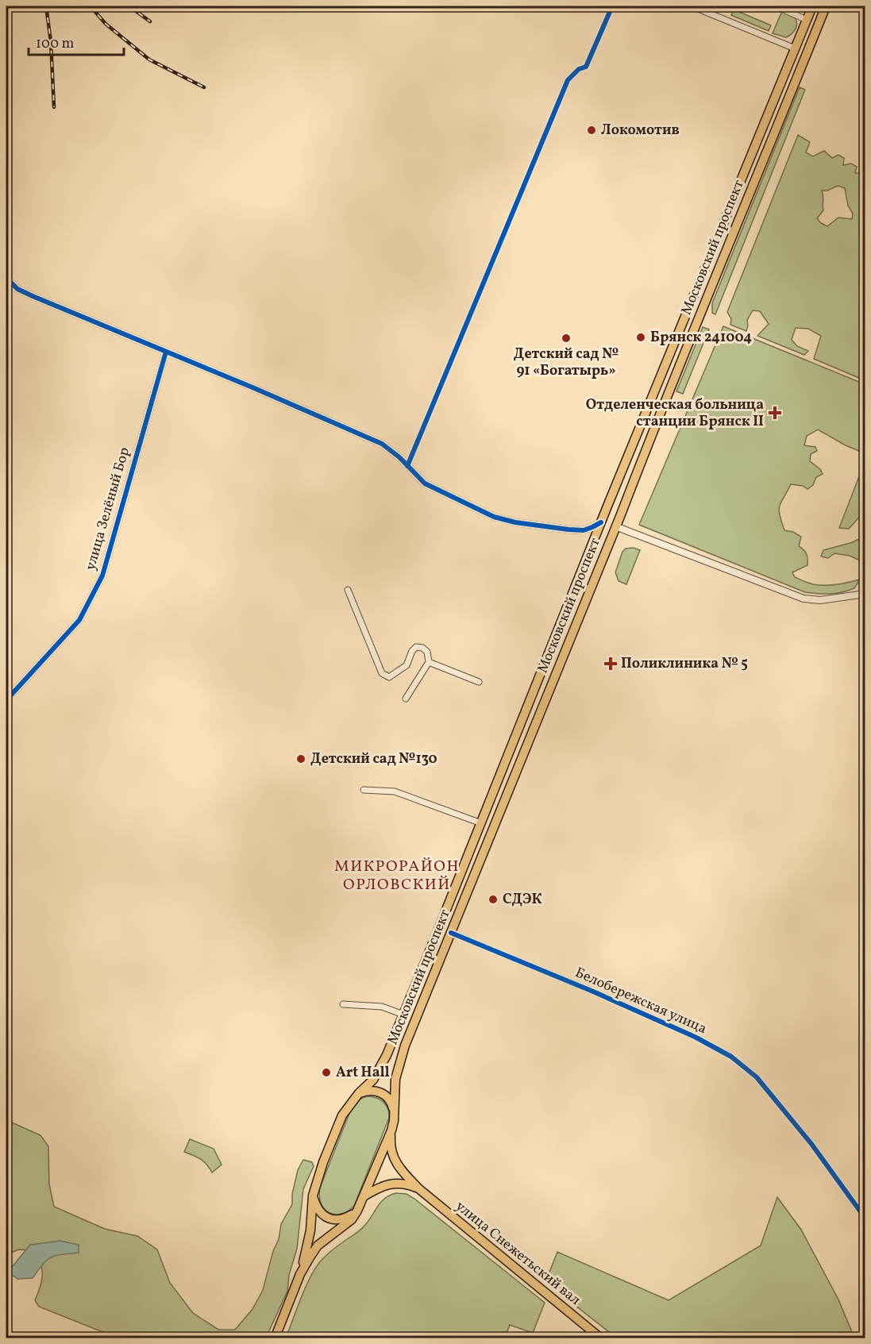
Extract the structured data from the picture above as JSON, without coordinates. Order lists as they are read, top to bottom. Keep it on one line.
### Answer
{"streets":{"main road":["Московский проспект","улица Снежетьский вал"],"street":["улица Зелёный Бор","Белобережская улица"]},"crossings":[["Московский проспект","Белобережская улица"],["Московский проспект","улица Снежетьский вал"]],"districts":["МИКРОРАЙОН ОРЛОВСКИЙ"],"places":{"other":["Локомотив","Брянск 241004","Детский сад № 91 «Богатырь»","Детский сад №130","СДЭК","Art Hall"],"health":["Отделенческая больница станции Брянск II","Поликлиника № 5"]},"scale_bar":"100 m"}
